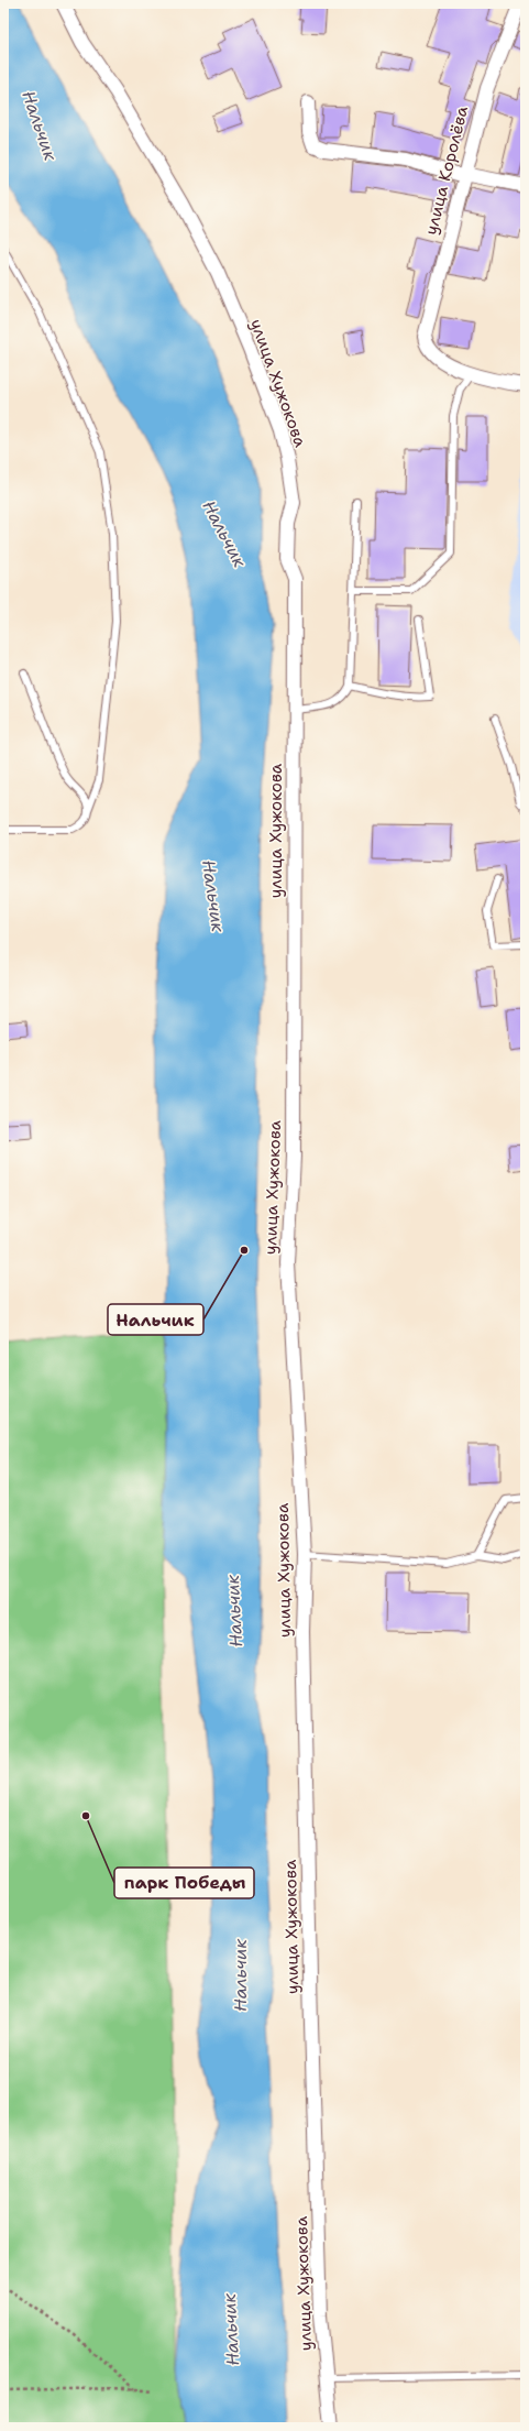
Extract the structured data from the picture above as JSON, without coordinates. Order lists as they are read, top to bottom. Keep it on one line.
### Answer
{"streets":{"street":["улица Королёва","улица Хужокова"]},"water":["Нальчик"],"places":["Нальчик","парк Победы"]}
